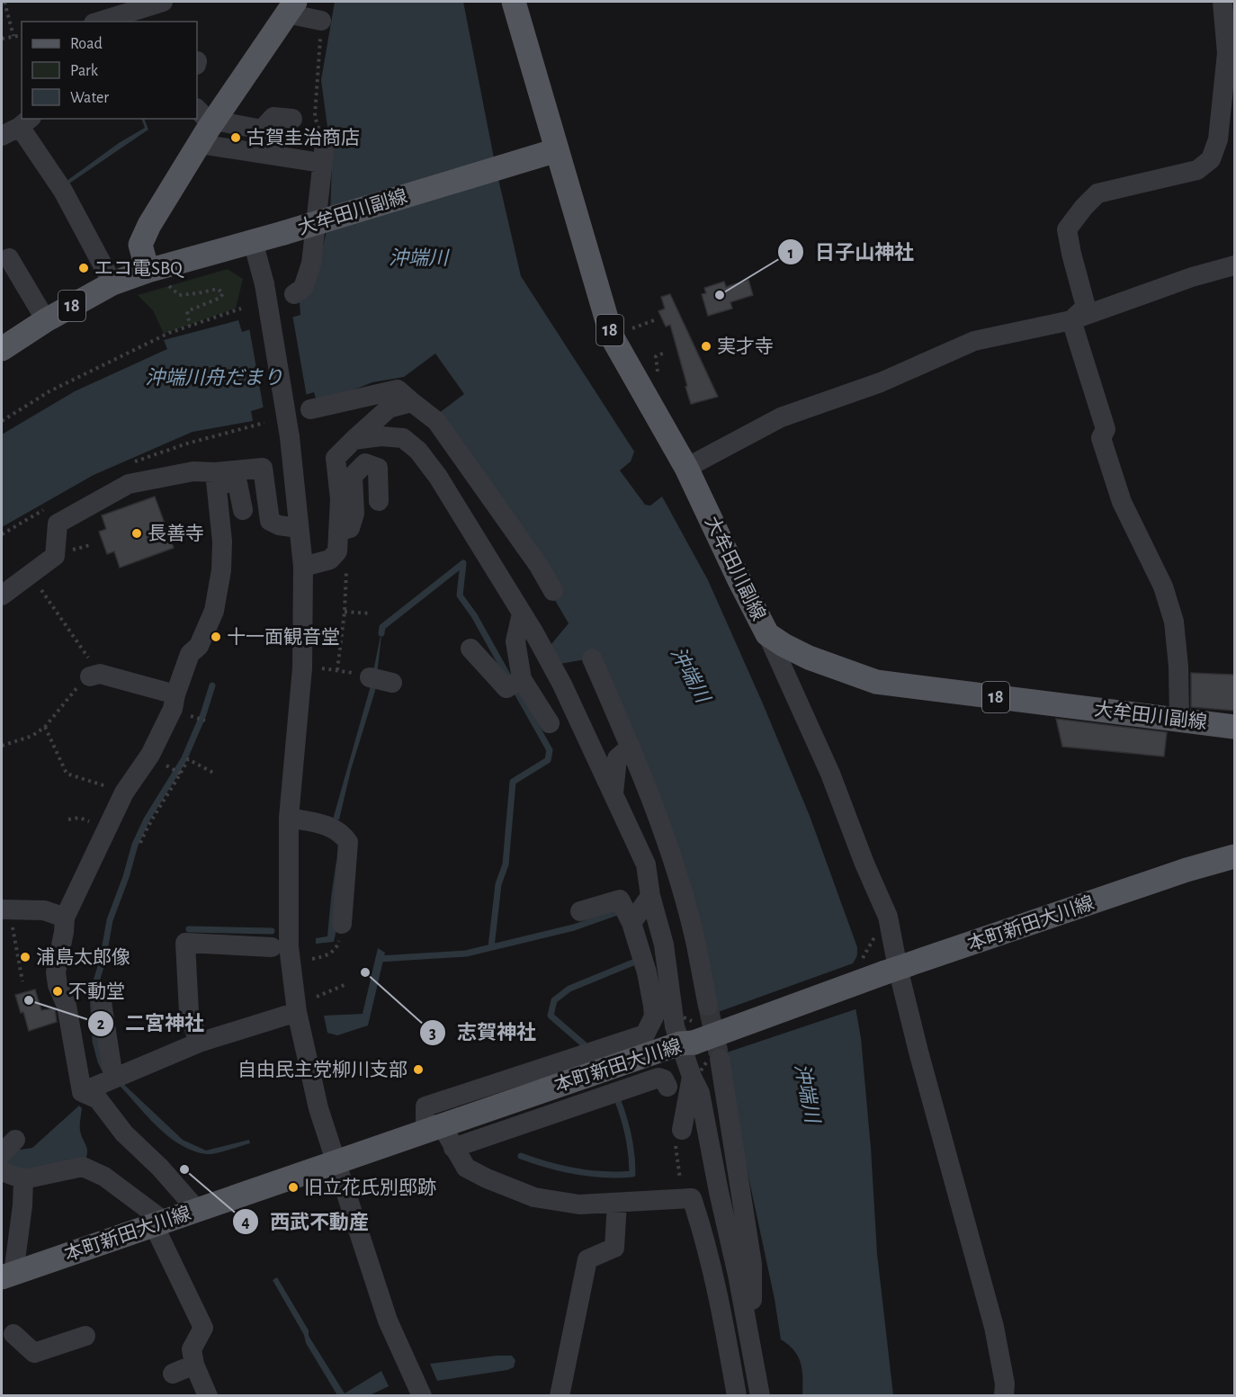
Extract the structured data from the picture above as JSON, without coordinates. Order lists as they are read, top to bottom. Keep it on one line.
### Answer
{"streets":{"main road":["大牟田川副線","18","本町新田大川線"]},"water":["沖端川","沖端川舟だまり"],"places":["古賀圭治商店","エコ電SBQ","日子山神社","実才寺","長善寺","十一面観音堂","浦島太郎像","志賀神社","不動堂","二宮神社","自由民主党柳川支部","西武不動産","旧立花氏別邸跡"],"legend":["Road","Park","Water"]}
